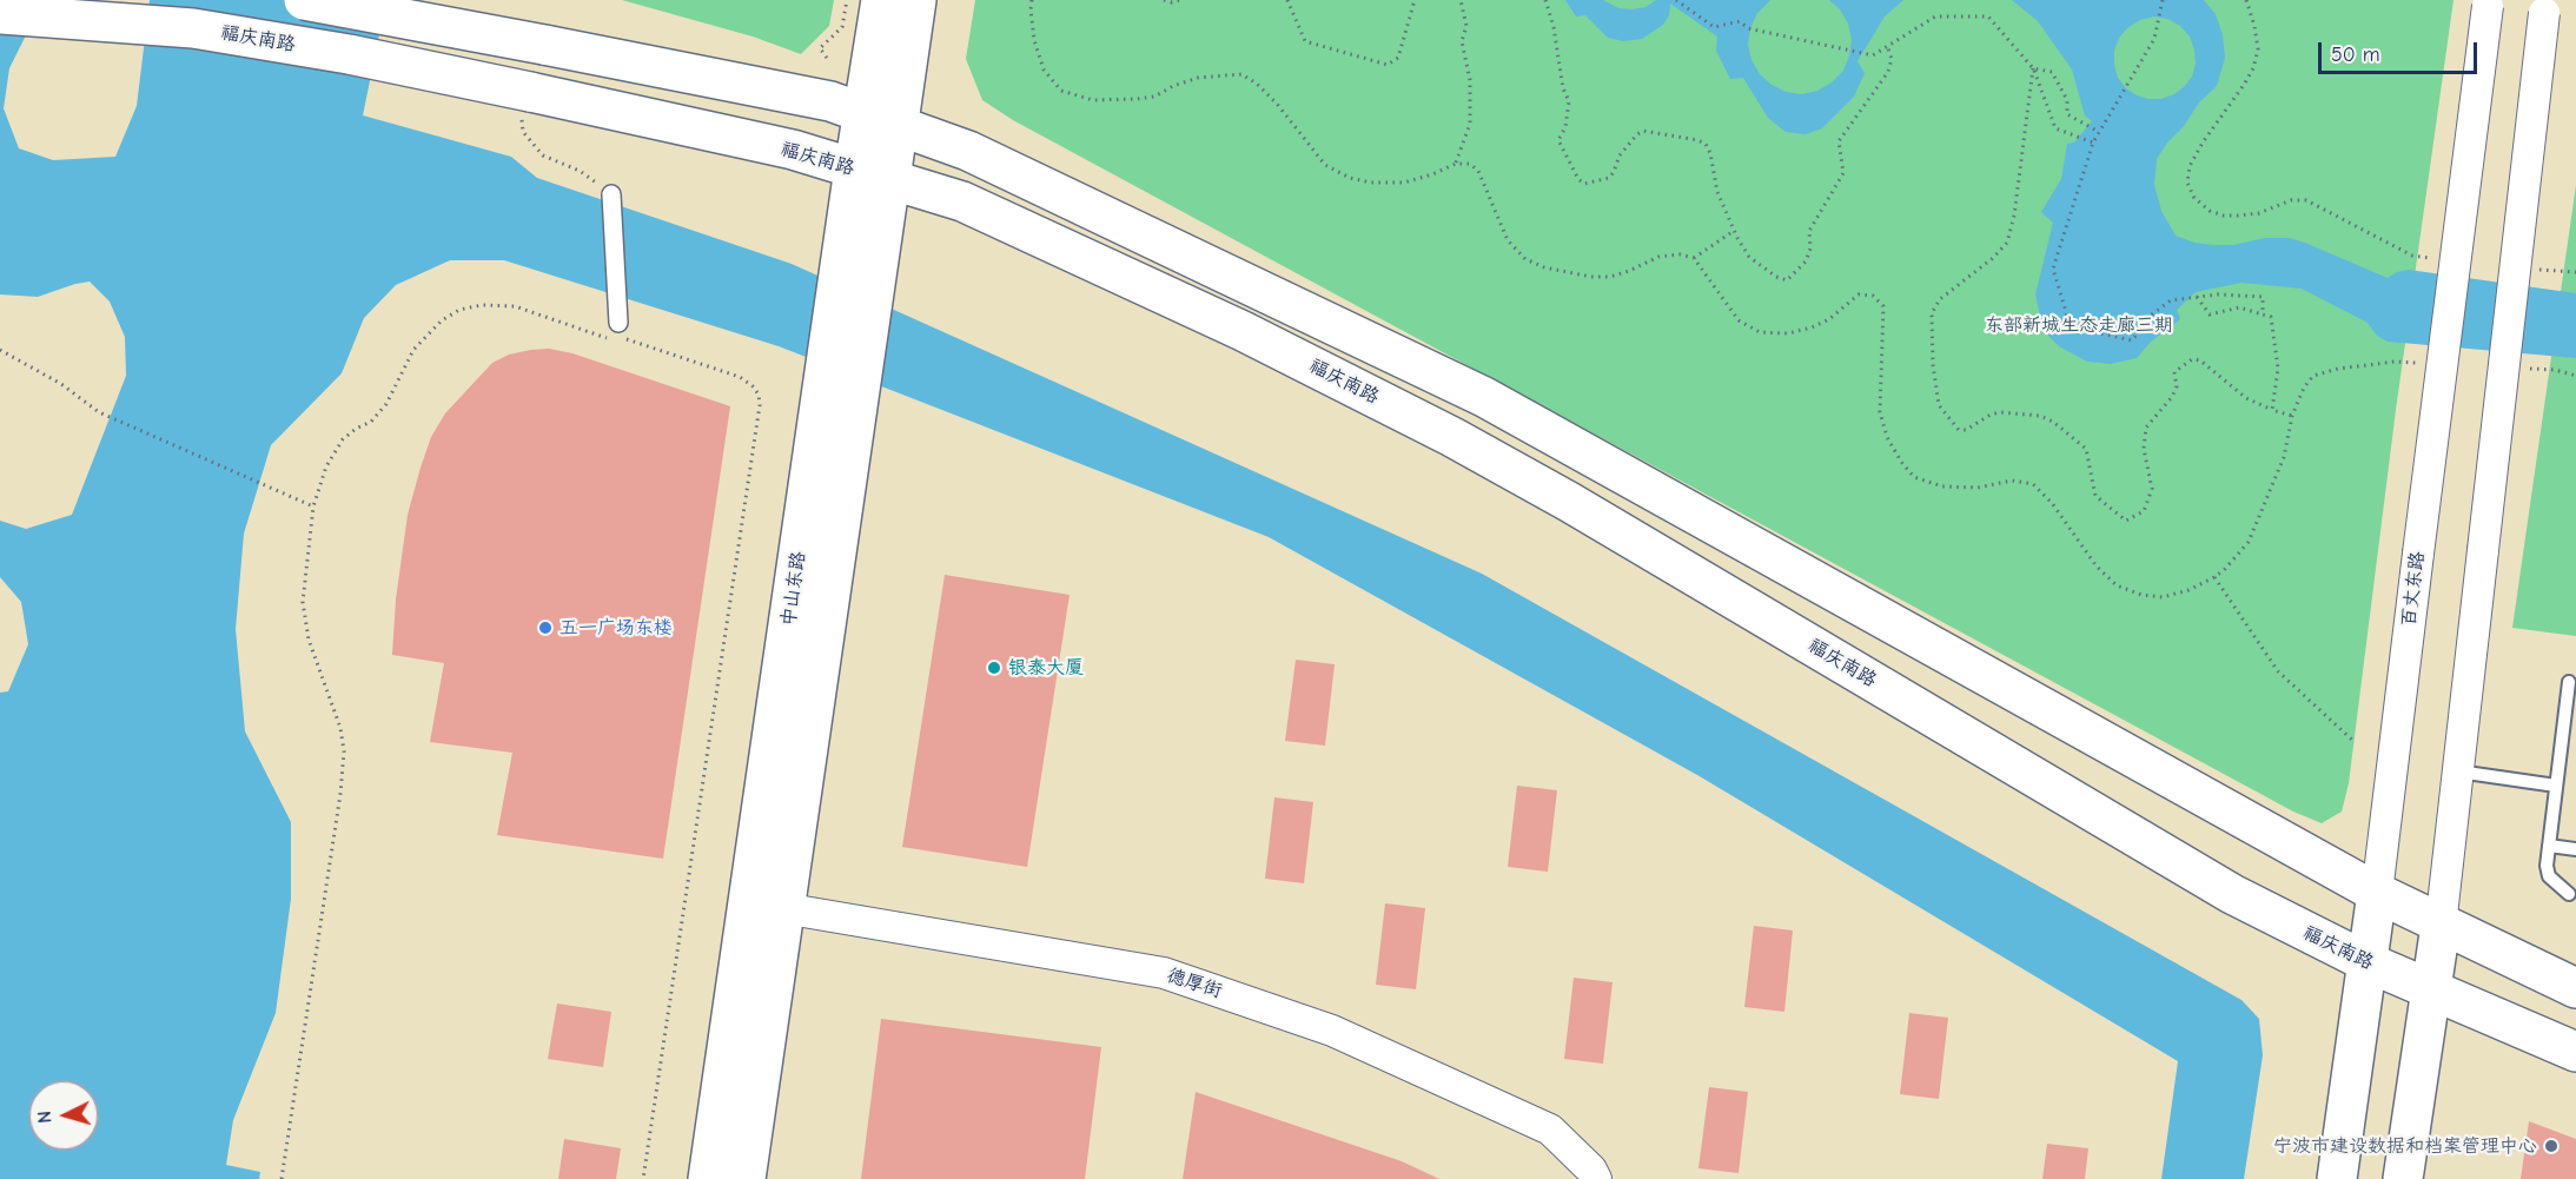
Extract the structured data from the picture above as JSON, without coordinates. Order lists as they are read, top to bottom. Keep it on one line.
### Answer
{"streets":{"main road":["福庆南路","中山东路","百丈东路"],"street":["德厚街"]},"crossings":[["福庆南路","中山东路"],["福庆南路","百丈东路"],["中山东路","德厚街"]],"parks":["东部新城生态走廊三期"],"places":["五一广场东楼","银泰大厦","宁波市建设数据和档案管理中心"],"scale_bar":"50 m","north":"left"}
